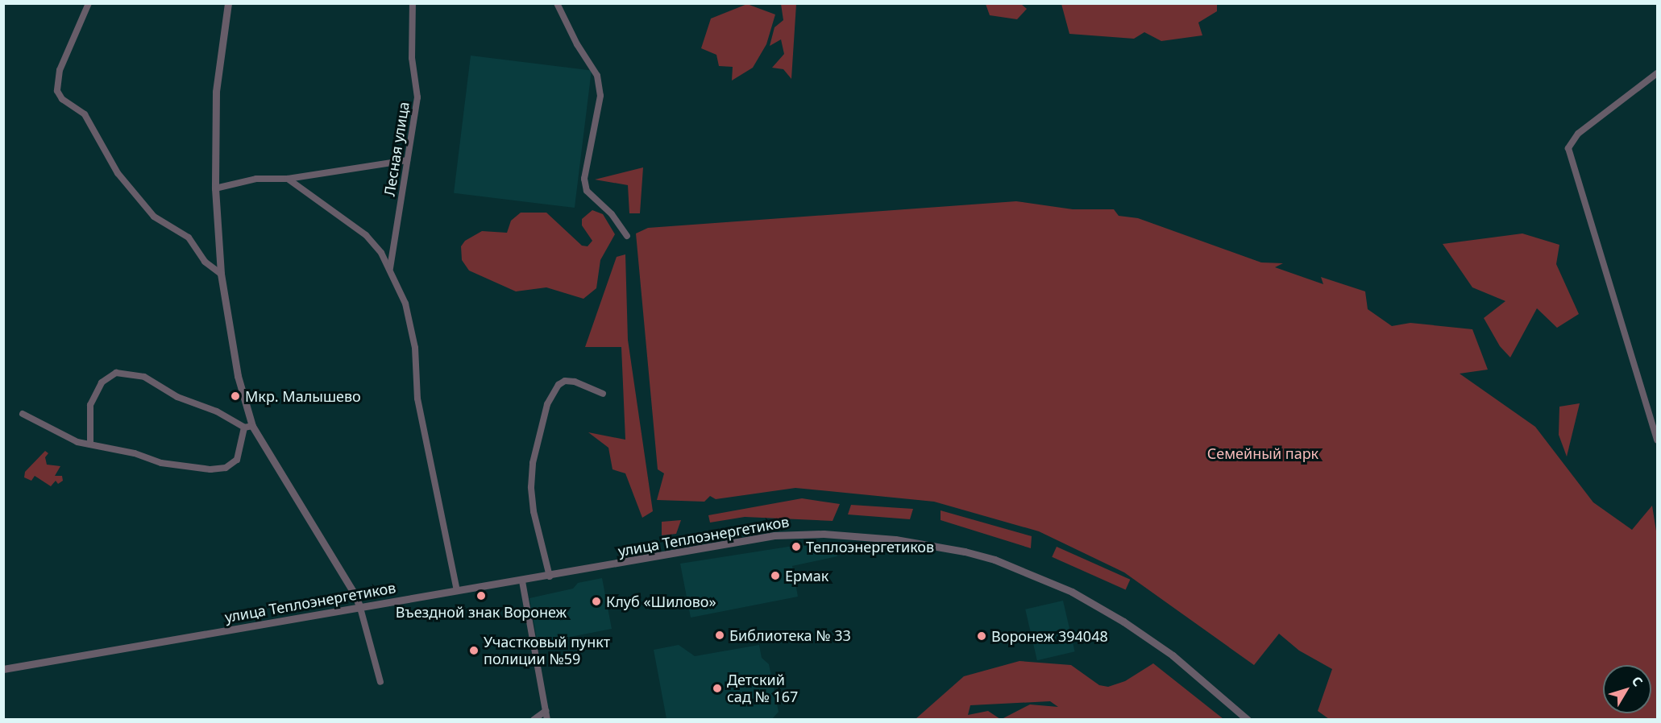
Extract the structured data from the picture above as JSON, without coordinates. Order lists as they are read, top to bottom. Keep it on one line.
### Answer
{"streets":{"street":["Лесная улица","улица Теплоэнергетиков"]},"parks":["Семейный парк"],"places":["Мкр. Малышево","Теплоэнергетиков","Ермак","Въездной знак Воронеж","Клуб «Шилово»","Библиотека № 33","Воронеж 394048","Участковый пункт полиции №59","Детский сад № 167"],"north":"top right"}
